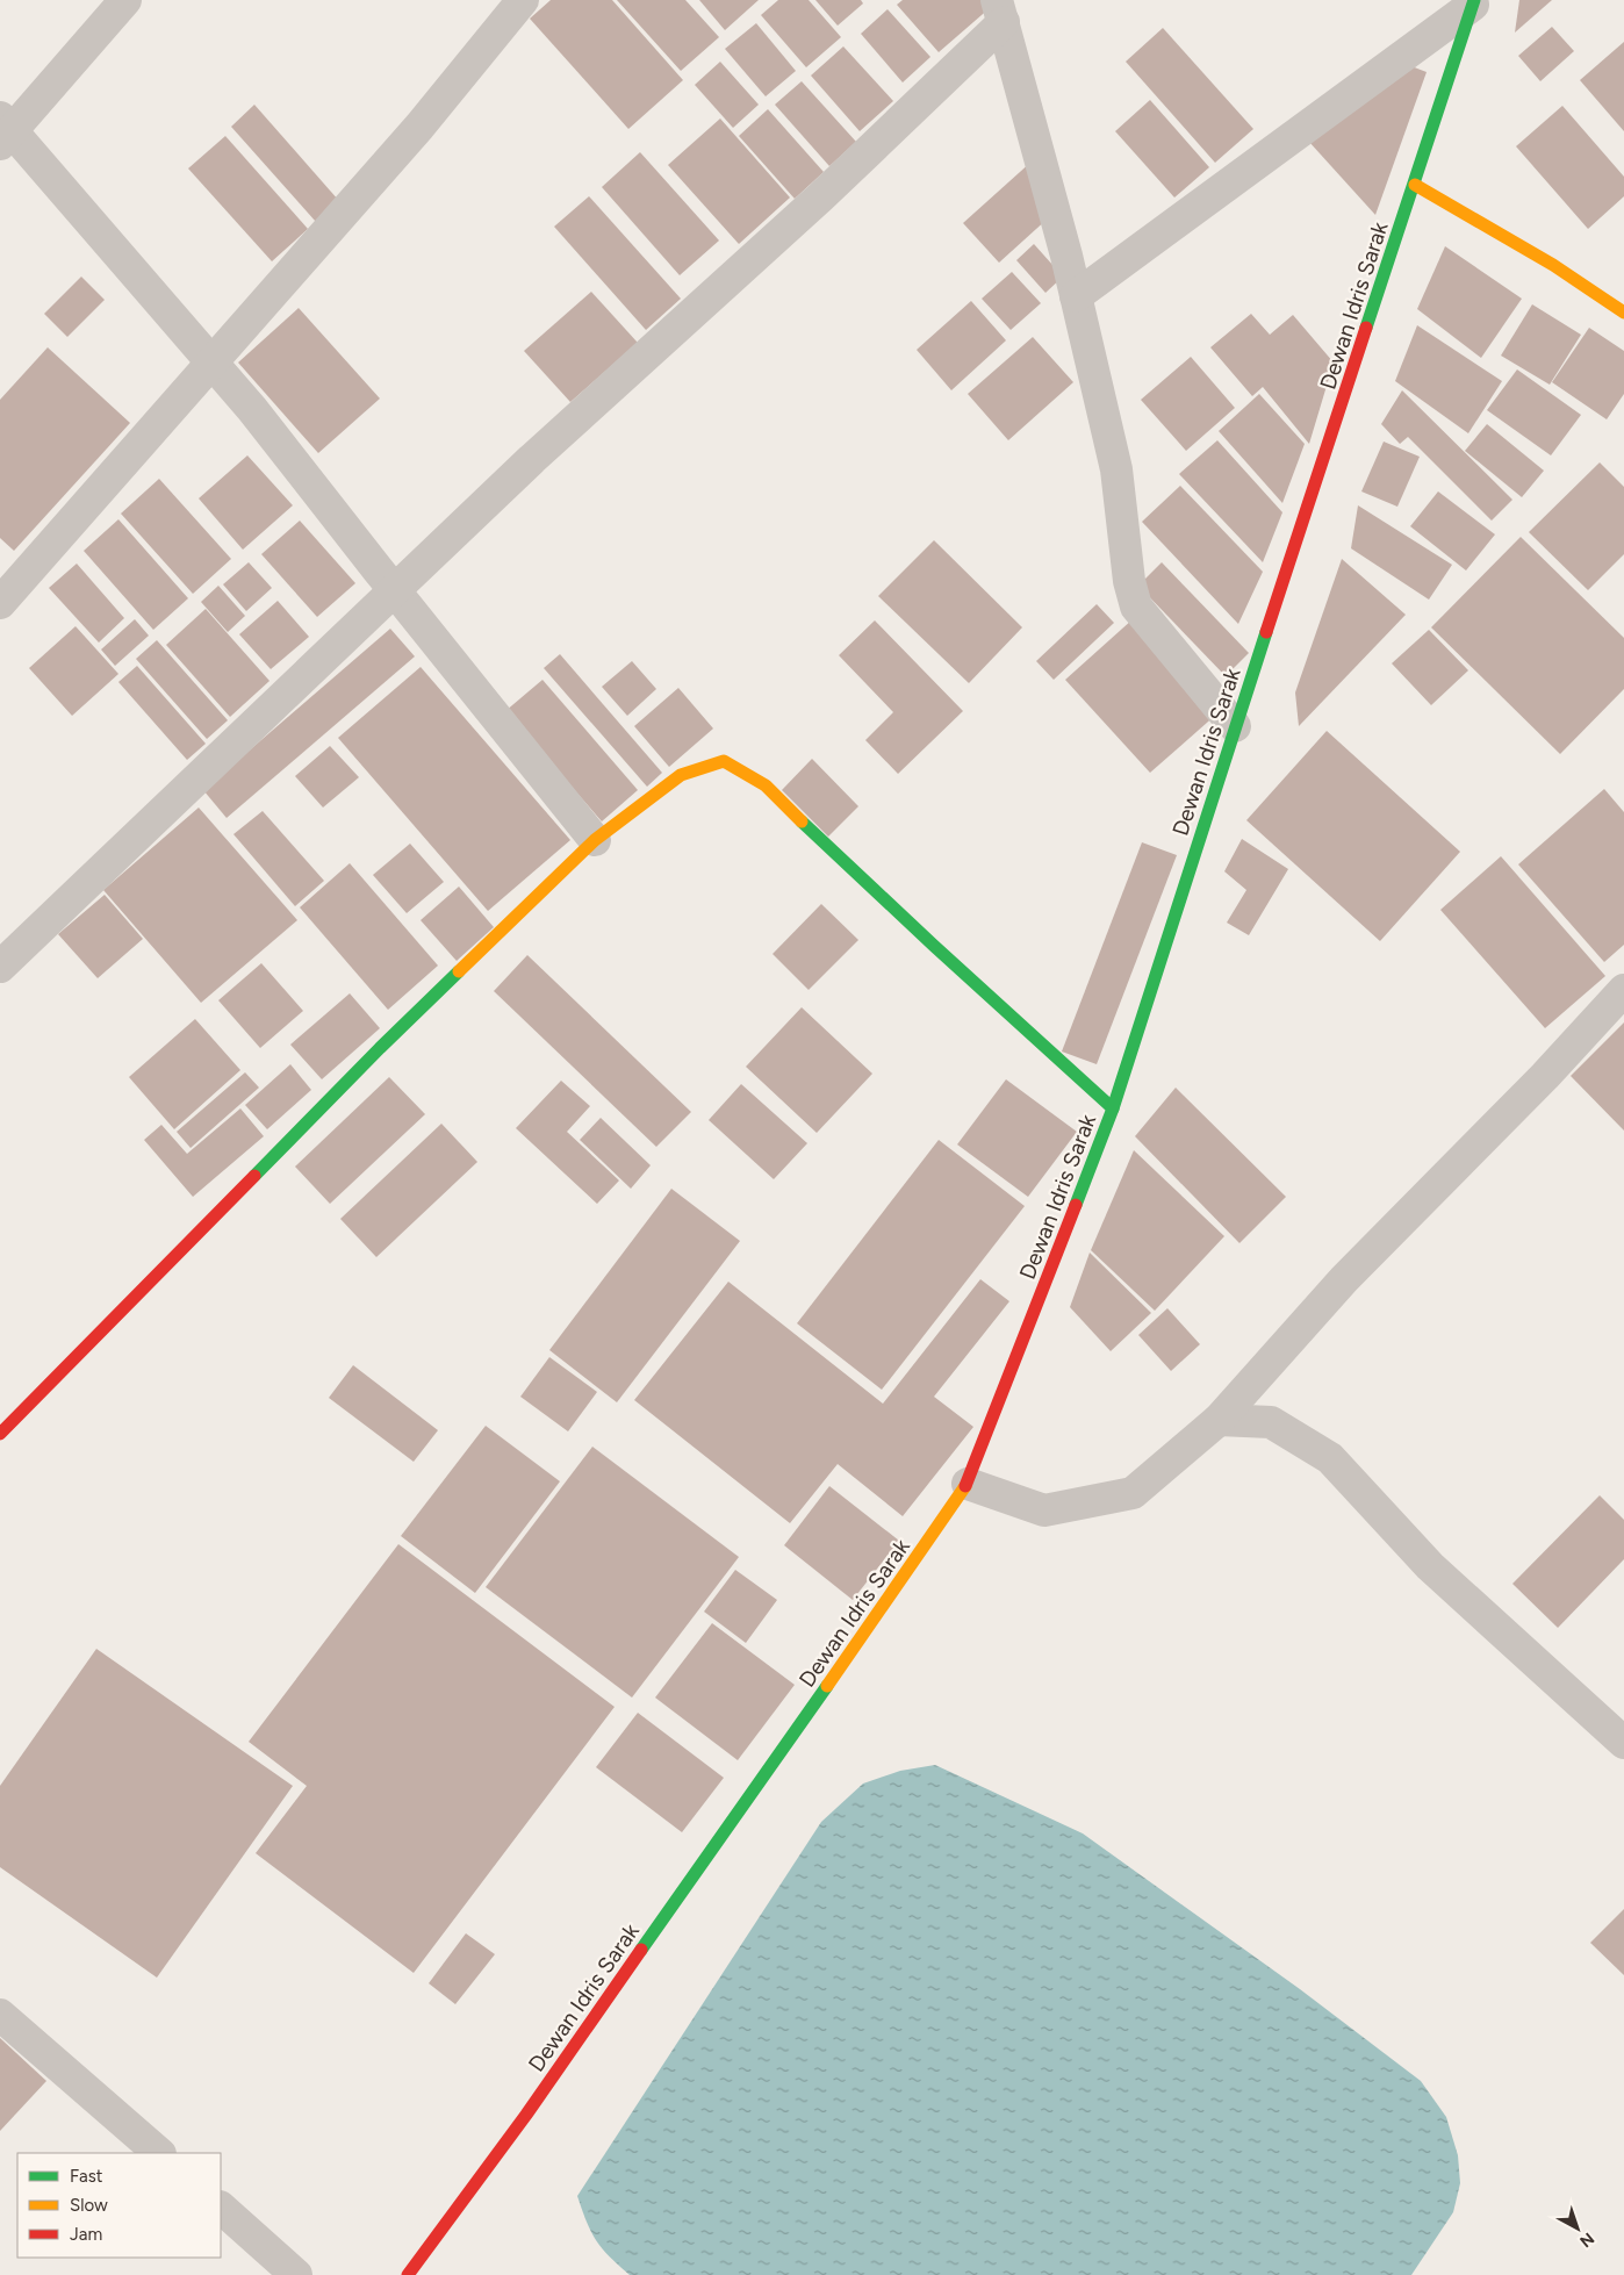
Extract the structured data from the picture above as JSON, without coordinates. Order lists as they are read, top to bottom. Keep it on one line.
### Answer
{"streets":{"main road":["Dewan Idris Sarak"]},"legend":["Fast","Slow","Jam"],"north":"bottom right"}
